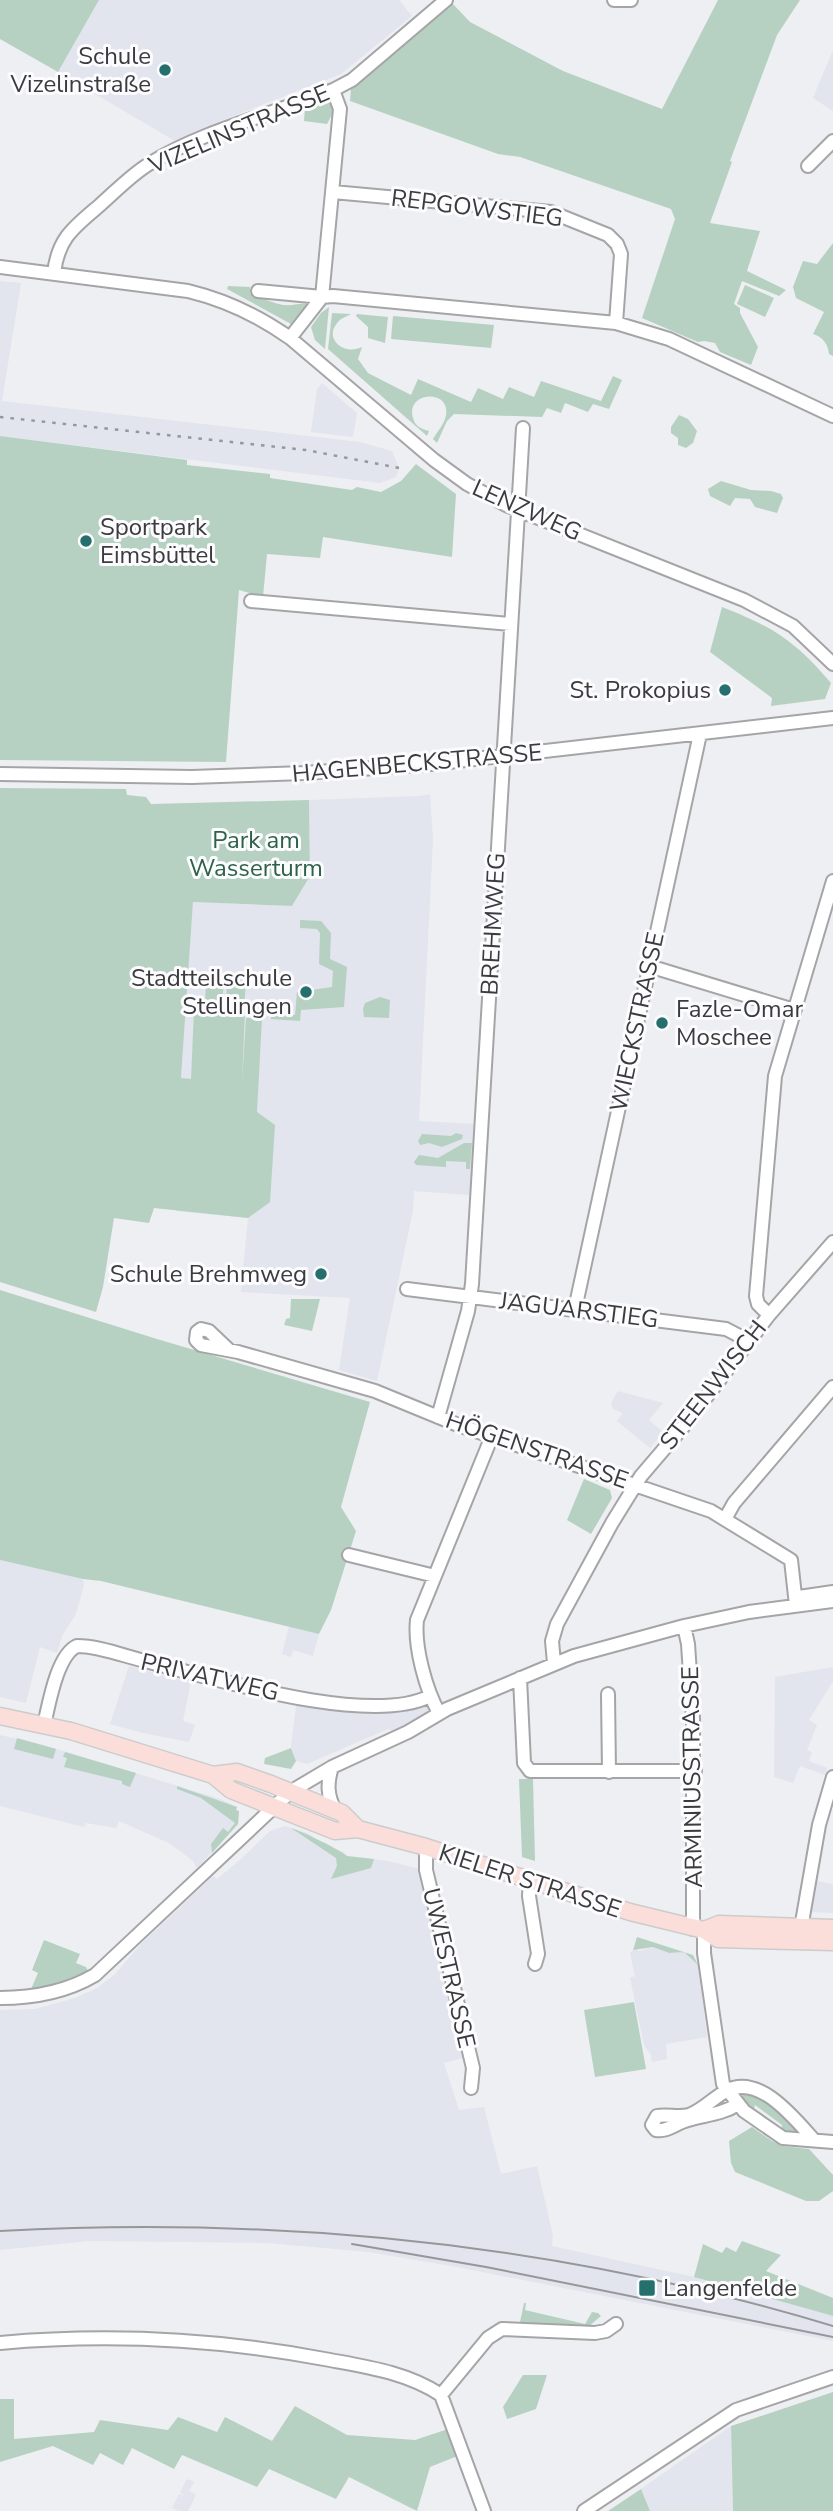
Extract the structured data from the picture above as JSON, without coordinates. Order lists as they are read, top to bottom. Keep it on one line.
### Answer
{"streets":{"main road":["KIELER STRASSE"],"street":["VIZELINSTRASSE","REPGOWSTIEG","LENZWEG","HAGENBECKSTRASSE","BREHMWEG","WIECKSTRASSE","JAGUARSTIEG","STEENWISCH","HÖGENSTRASSE","PRIVATWEG","ARMINIUSSTRASSE","UWESTRASSE"]},"crossings":[["VIZELINSTRASSE","LENZWEG"],["LENZWEG","BREHMWEG"],["HAGENBECKSTRASSE","BREHMWEG"],["HAGENBECKSTRASSE","WIECKSTRASSE"],["BREHMWEG","JAGUARSTIEG"],["BREHMWEG","HÖGENSTRASSE"],["WIECKSTRASSE","JAGUARSTIEG"],["JAGUARSTIEG","STEENWISCH"],["STEENWISCH","HÖGENSTRASSE"],["PRIVATWEG","KIELER STRASSE"],["ARMINIUSSTRASSE","KIELER STRASSE"],["KIELER STRASSE","UWESTRASSE"]],"parks":["Park am Wasserturm"],"places":{"other":["Schule Vizelinstraße","Sportpark Eimsbüttel","St. Prokopius","Stadtteilschule Stellingen","Fazle-Omar Moschee","Schule Brehmweg"],"transit":["Langenfelde"]}}
